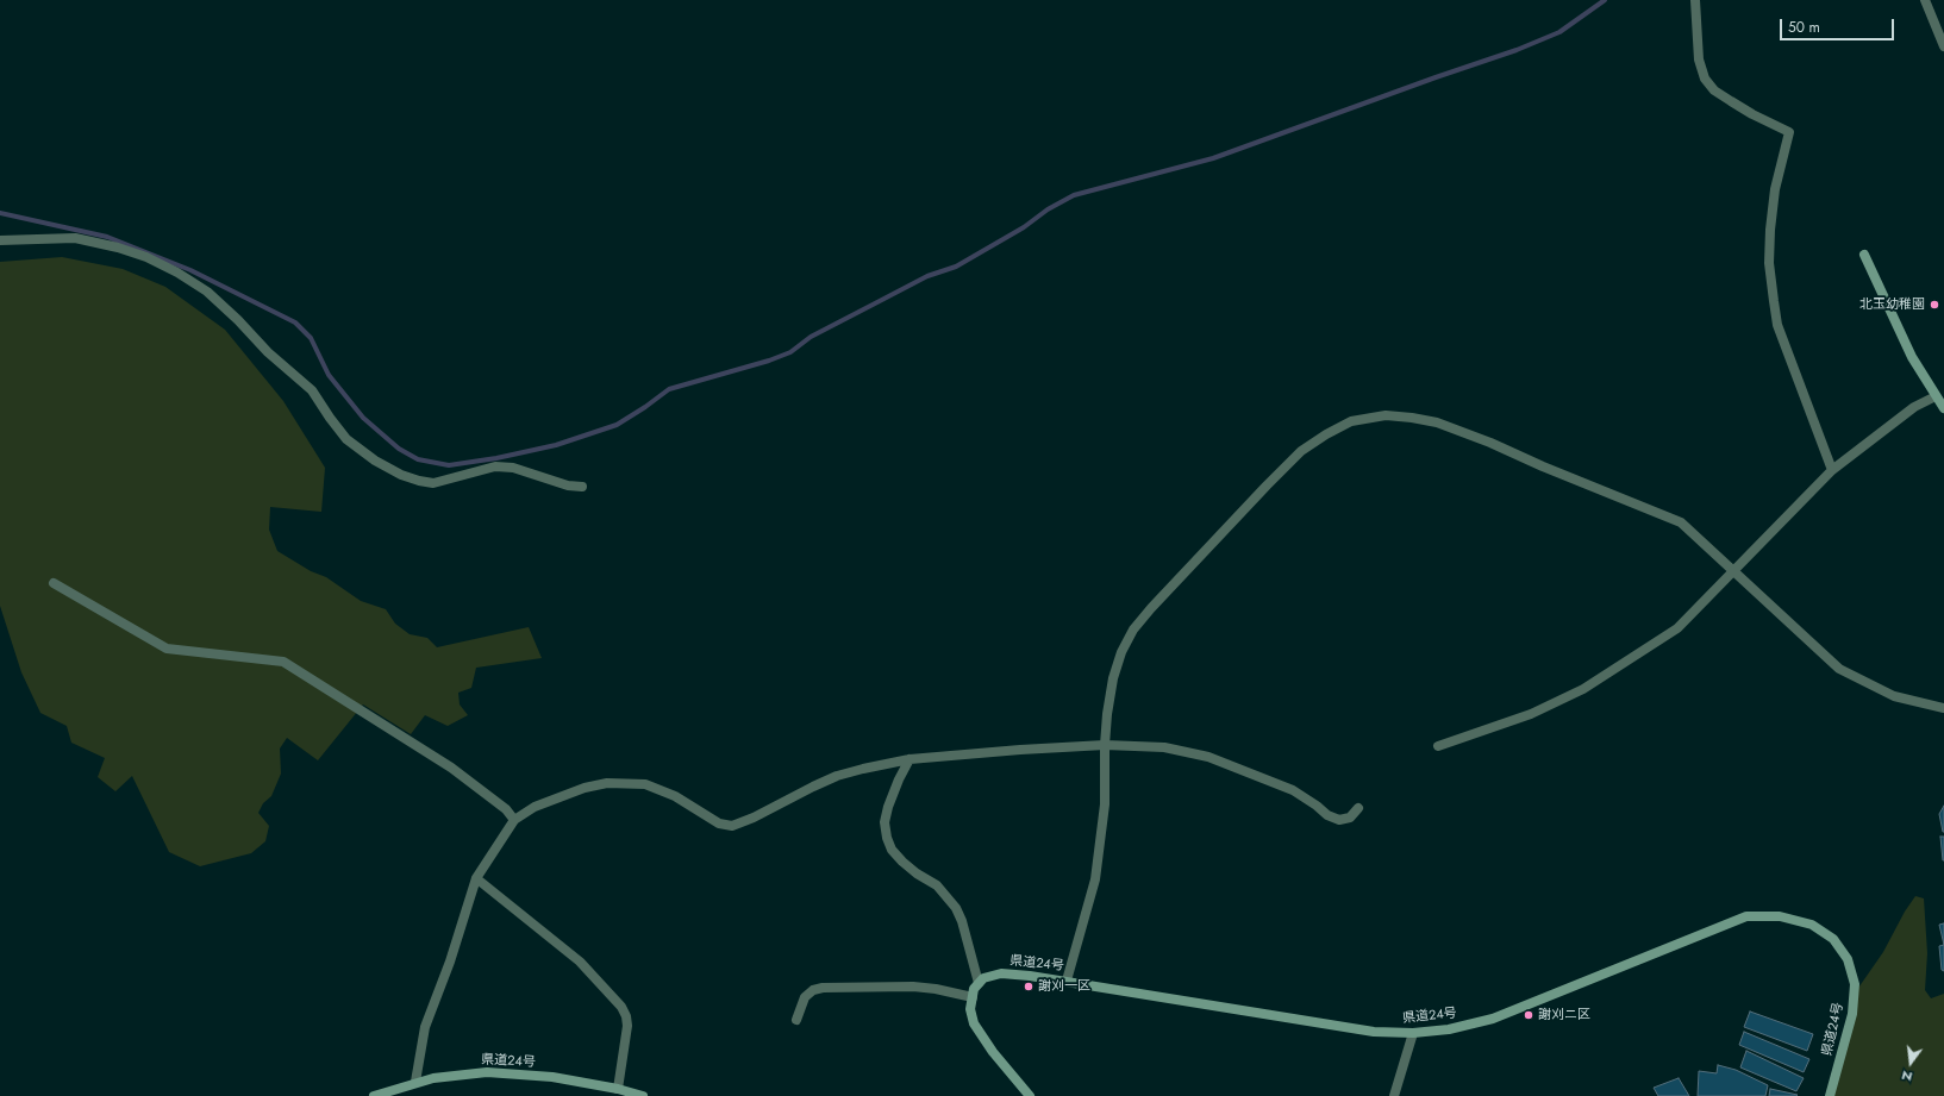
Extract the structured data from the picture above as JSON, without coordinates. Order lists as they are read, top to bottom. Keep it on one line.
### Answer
{"streets":{"main road":["県道24号"]},"places":["北玉幼稚園","謝刈一区","謝刈ニ区"],"scale_bar":"50 m","north":"bottom"}
